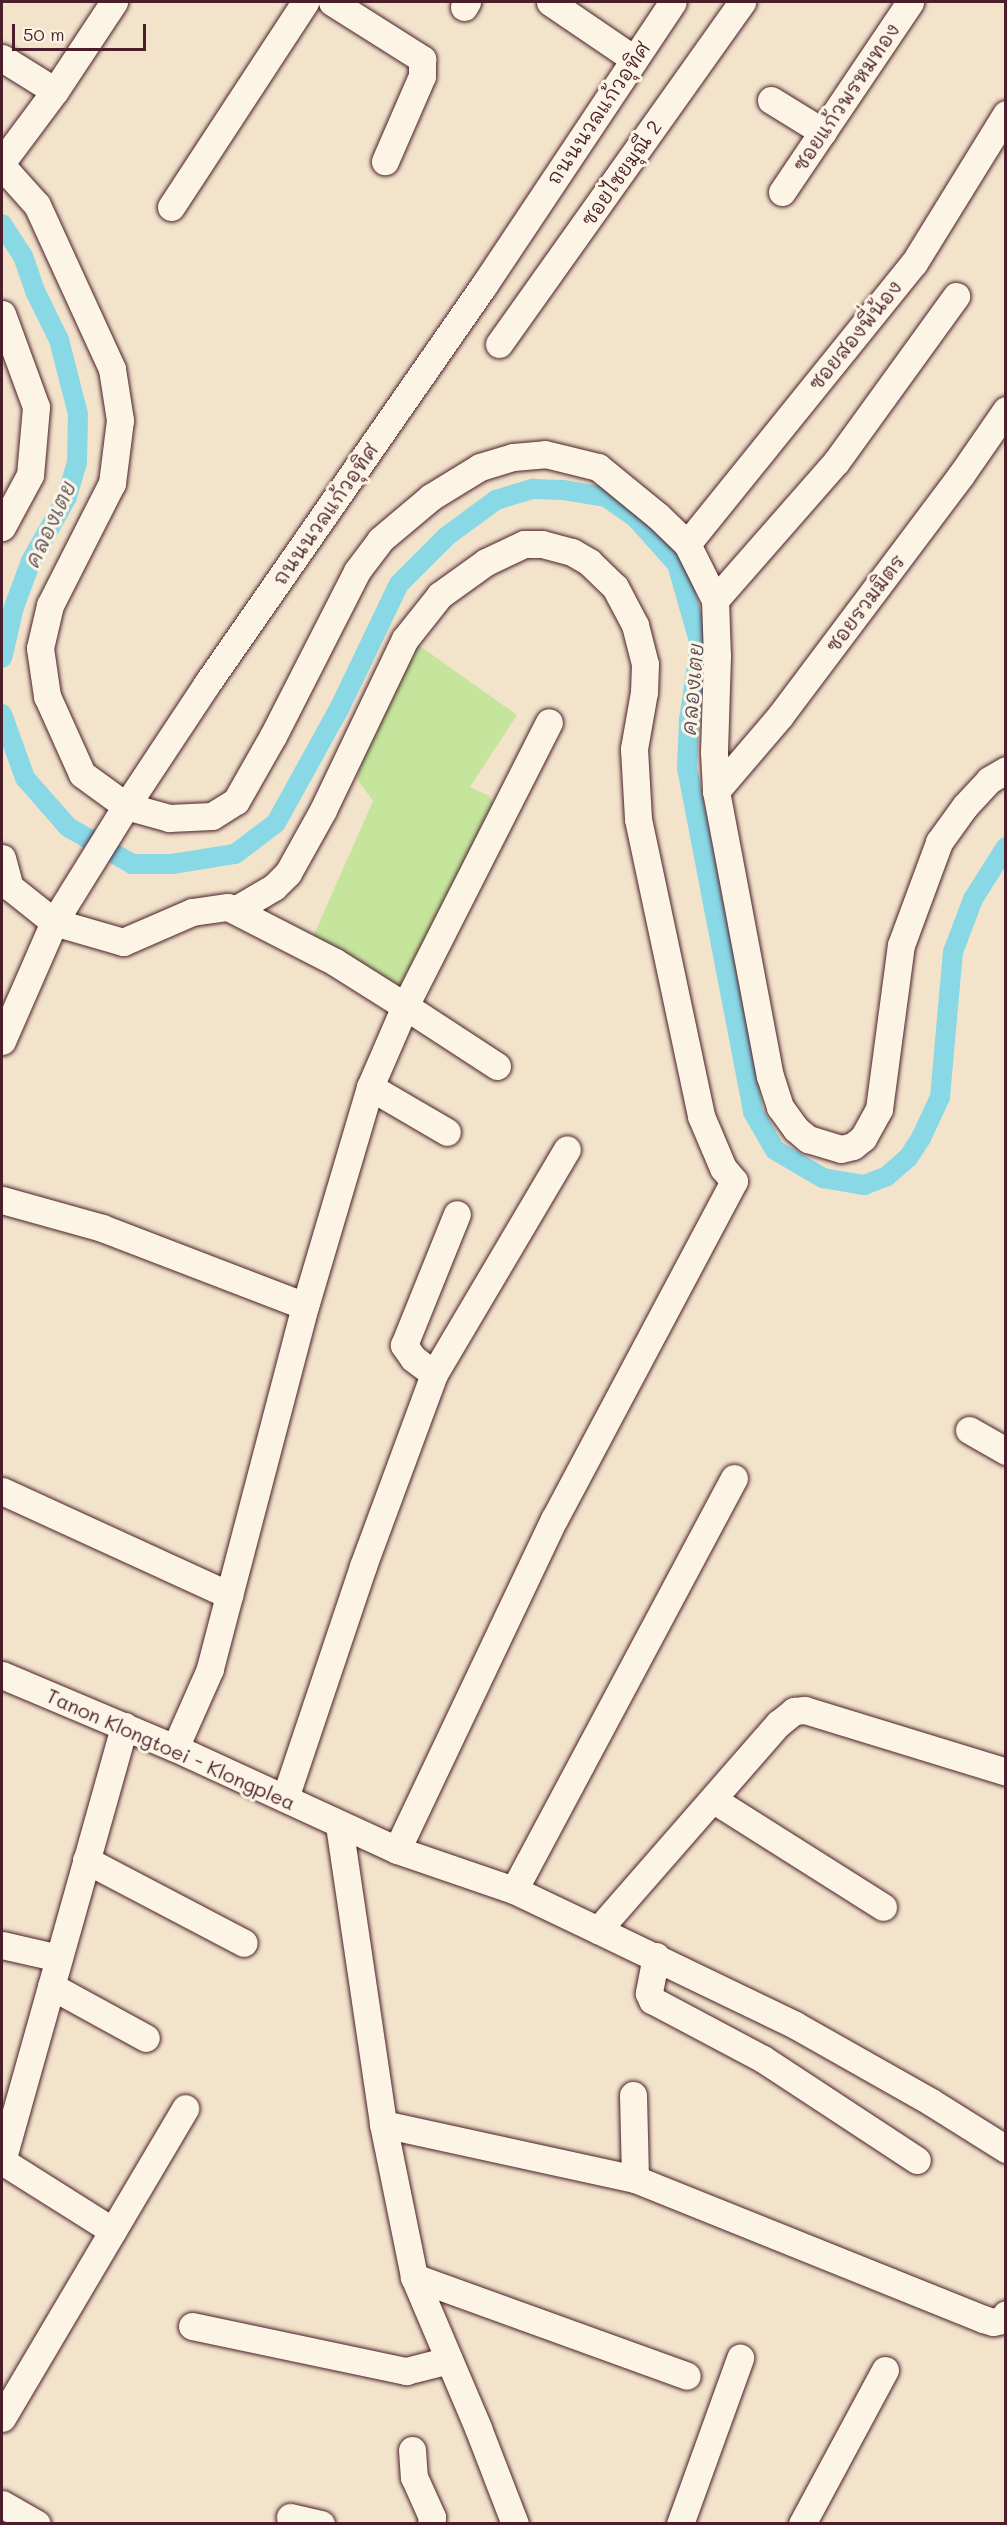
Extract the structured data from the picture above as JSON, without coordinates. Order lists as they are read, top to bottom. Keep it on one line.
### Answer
{"streets":{"street":["ซอยแก้วพรหมทอง","ถนนนวลแก้วอุทิศ","ซอยไชยมุณี 2","ซอยสองพี่น้อง","ซอยรวมมิตร","Tanon Klongtoei - Klongplea"]},"water":["คลองเตย"],"scale_bar":"50 m"}
